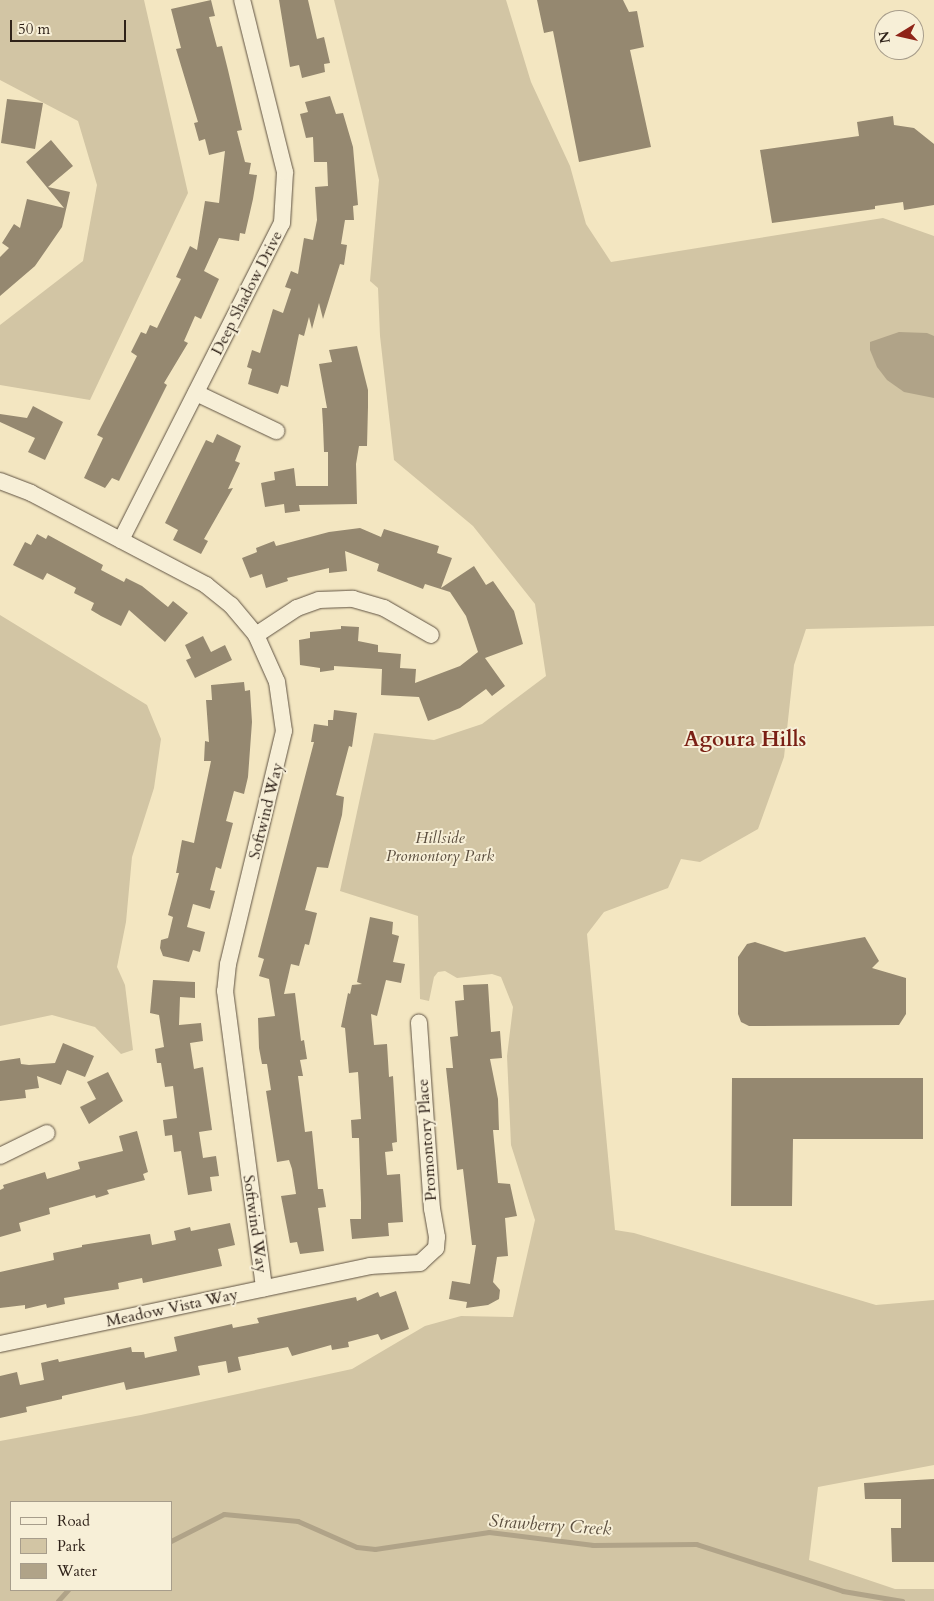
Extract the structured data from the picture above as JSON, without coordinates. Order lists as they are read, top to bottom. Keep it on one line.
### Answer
{"streets":{"street":["Deep Shadow Drive","Softwind Way","Promontory Place","Meadow Vista Way"]},"crossings":[["Deep Shadow Drive","Softwind Way"],["Softwind Way","Meadow Vista Way"],["Promontory Place","Meadow Vista Way"]],"districts":["Agoura Hills"],"water":["Strawberry Creek"],"parks":["Hillside Promontory Park"],"legend":["Road","Park","Water"],"scale_bar":"50 m","north":"left"}
